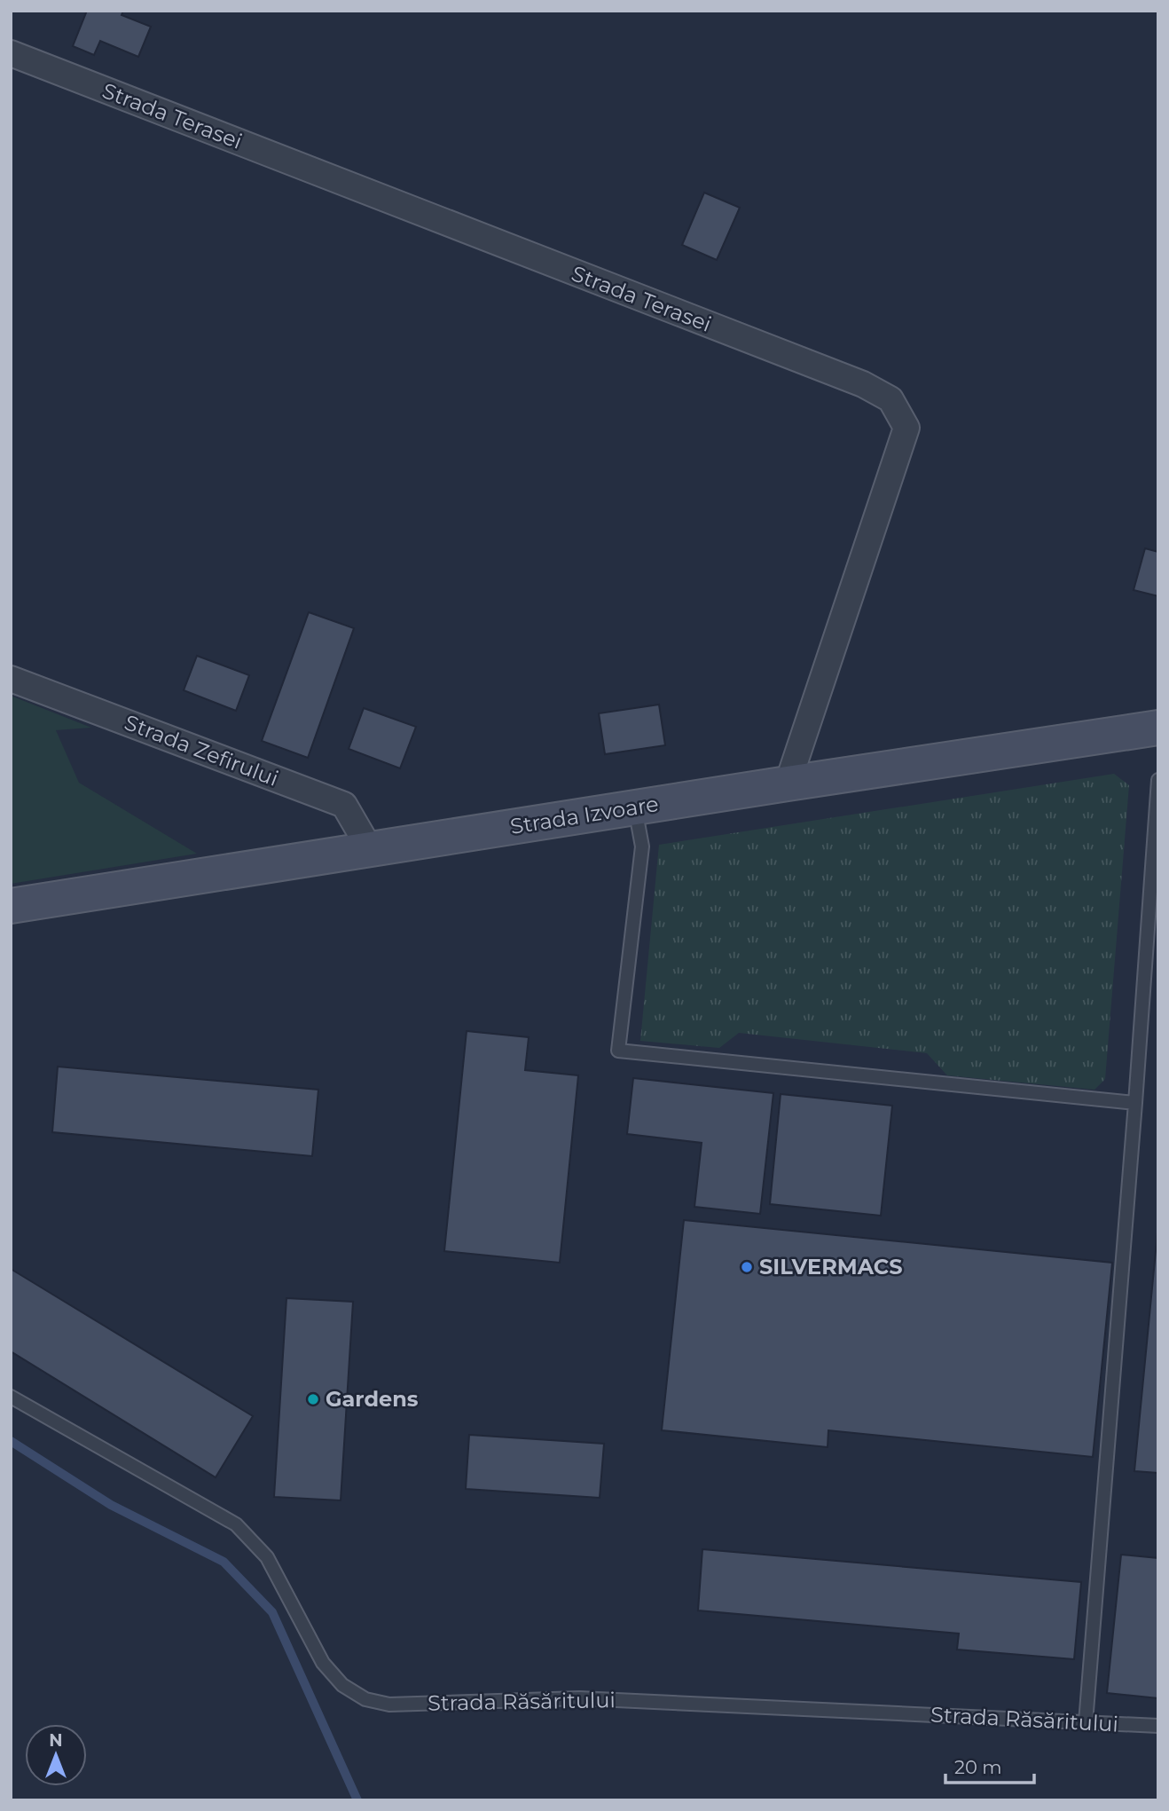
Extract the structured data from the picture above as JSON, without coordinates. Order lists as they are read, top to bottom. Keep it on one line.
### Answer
{"streets":{"main road":["Strada Izvoare"],"street":["Strada Terasei","Strada Zefirului"],"lane":["Strada Răsăritului"]},"crossings":[["Strada Terasei","Strada Izvoare"],["Strada Zefirului","Strada Izvoare"]],"places":["SILVERMACS","Gardens"],"scale_bar":"20 m","north":"top"}
